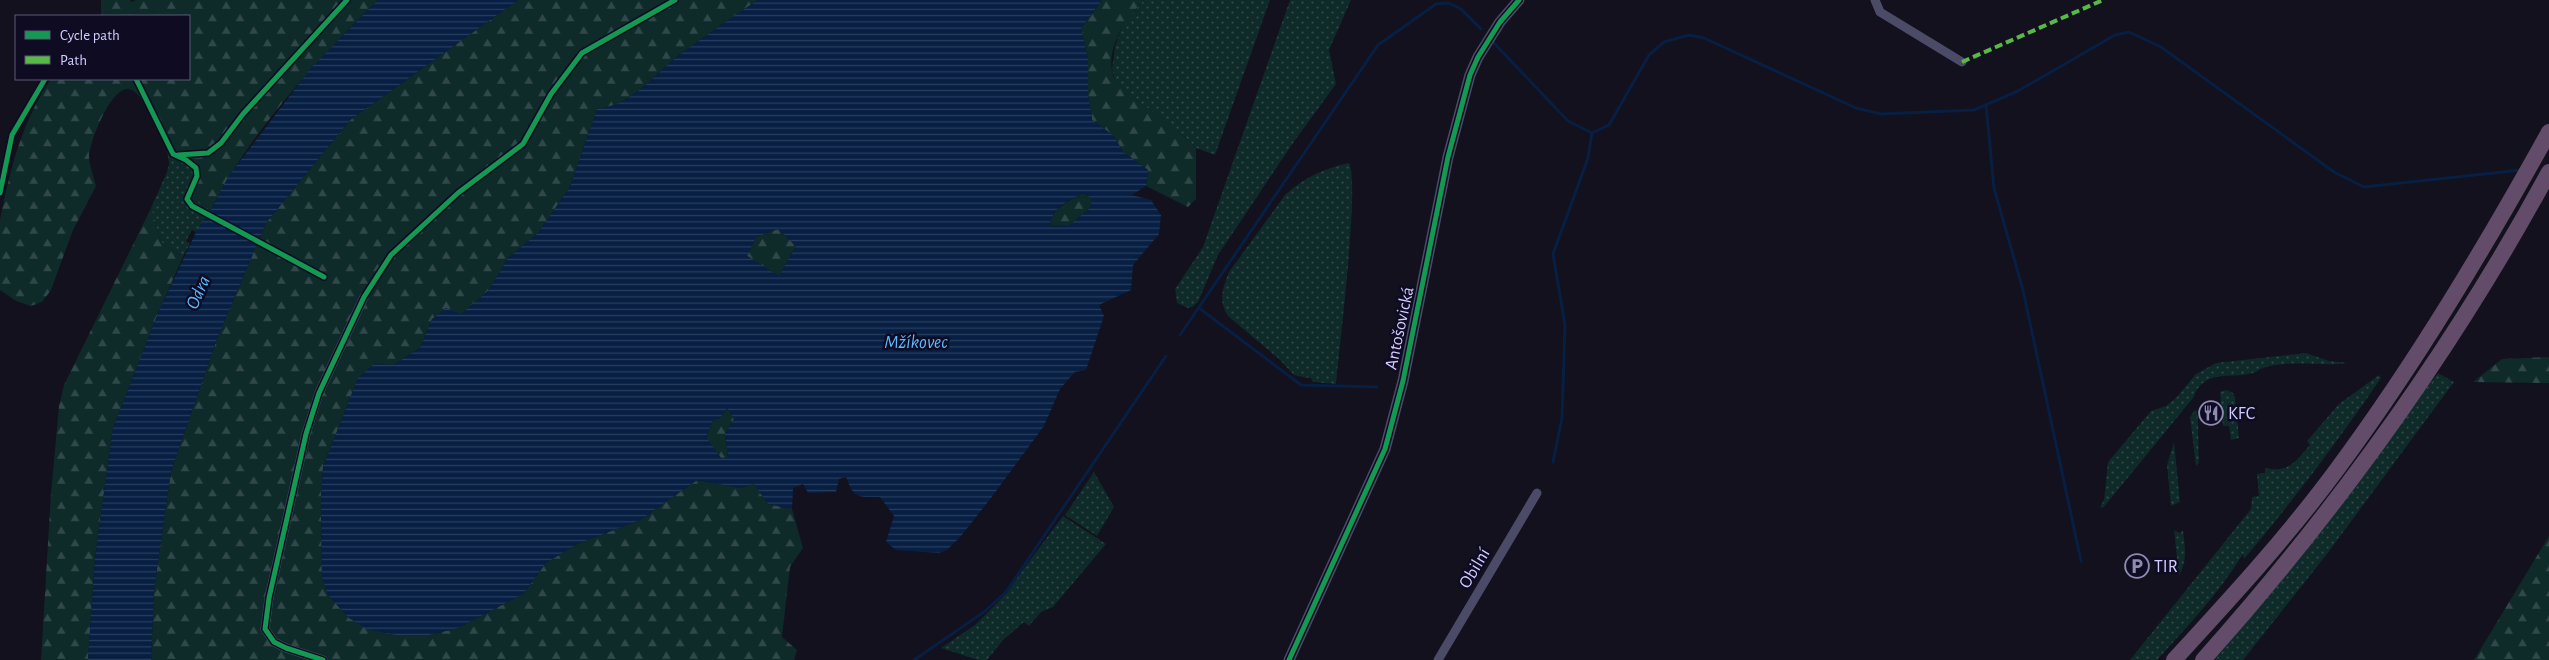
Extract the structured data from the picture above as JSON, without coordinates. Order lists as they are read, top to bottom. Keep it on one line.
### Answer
{"streets":{"street":["Antošovická","Obilní"]},"water":["Odra","Mžíkovec"],"places":{"restaurant":["KFC"],"parking":["TIR"]},"legend":["Cycle path","Path"]}
